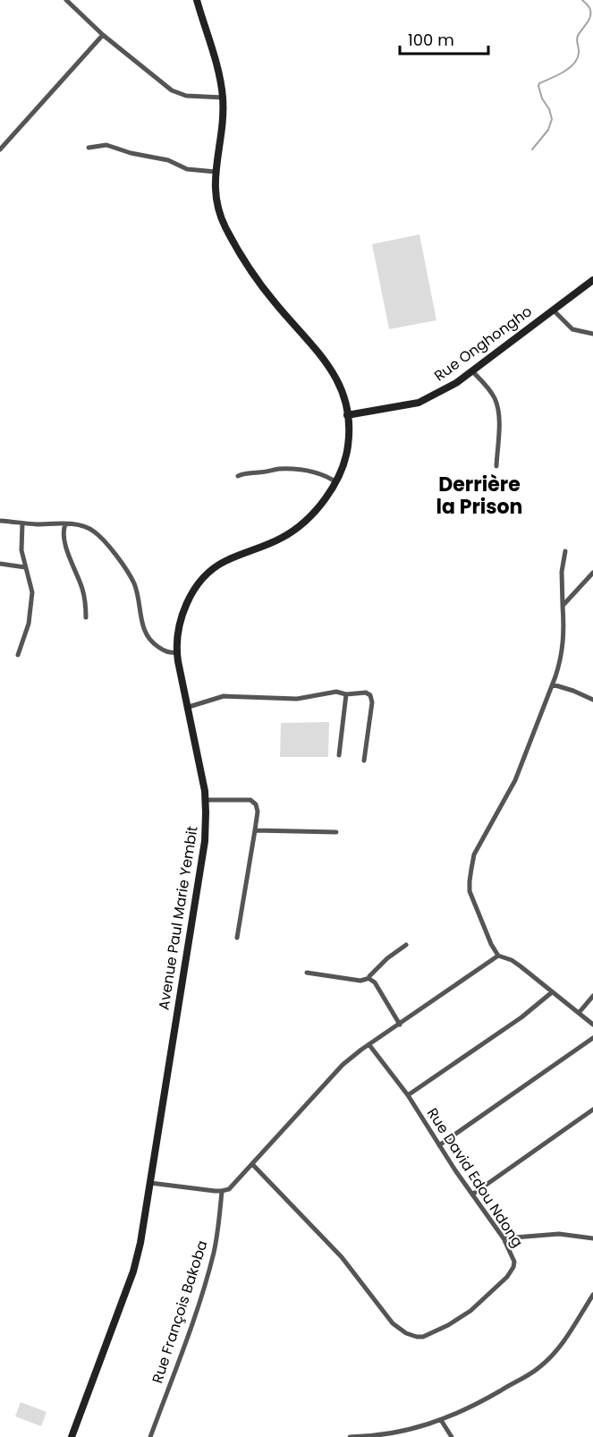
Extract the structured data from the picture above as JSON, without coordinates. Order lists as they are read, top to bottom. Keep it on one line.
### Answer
{"streets":{"main road":["Rue Onghongho","Avenue Paul Marie Yembit"],"street":["Rue David Edou Ndong","Rue François Bakoba"]},"crossings":[["Rue Onghongho","Avenue Paul Marie Yembit"]],"districts":["Derrière la Prison"],"scale_bar":"100 m"}
